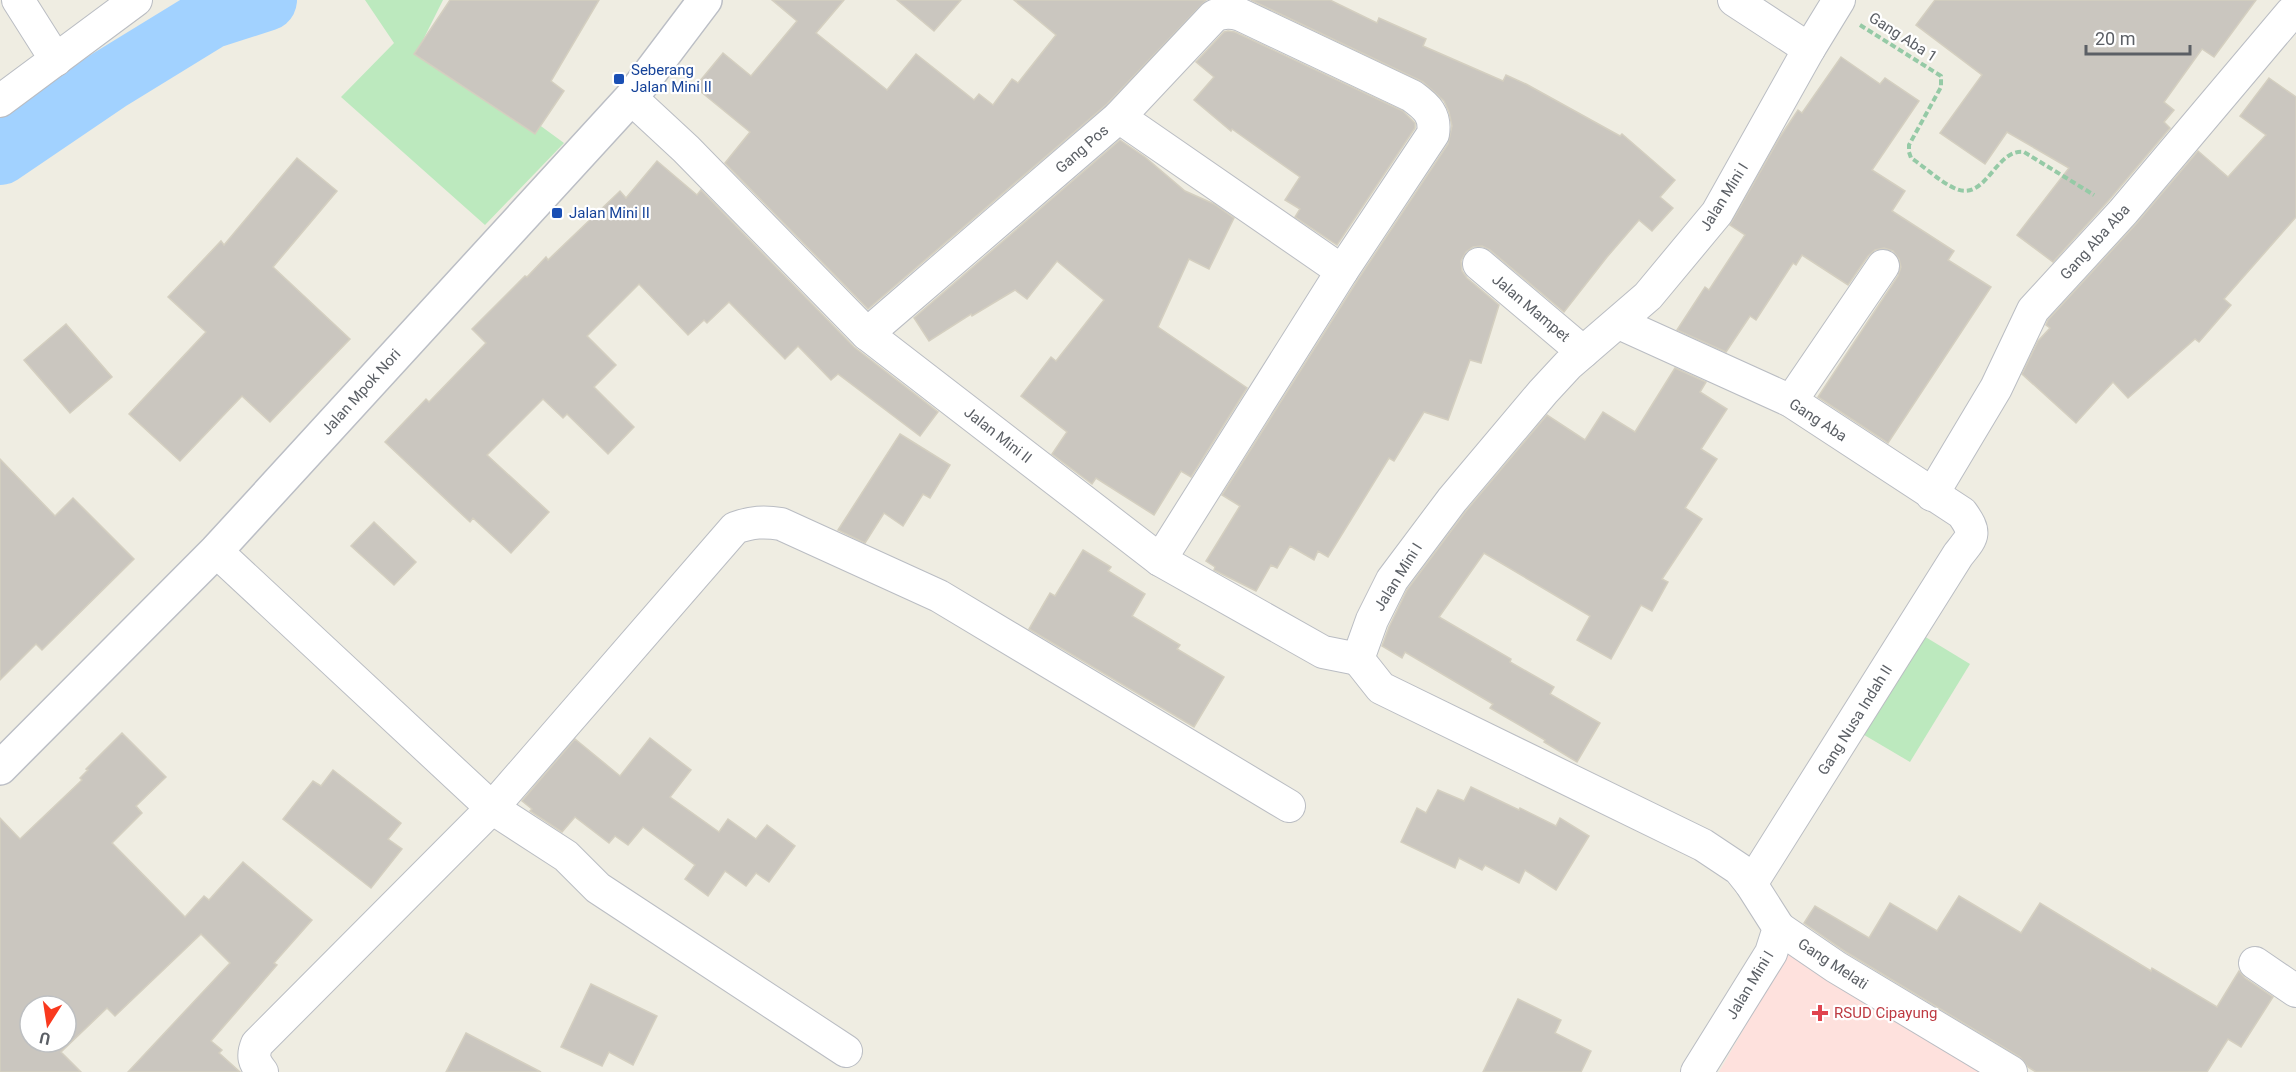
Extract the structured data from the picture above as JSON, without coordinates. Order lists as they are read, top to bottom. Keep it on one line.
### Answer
{"streets":{"main road":["Jalan Mpok Nori"],"street":["Gang Pos","Jalan Mini I","Gang Aba Aba","Jalan Mampet","Gang Aba","Jalan Mini II","Gang Nusa Indah II","Gang Melati"],"path":["Gang Aba 1"]},"crossings":[["Gang Aba 1","Jalan Mini I"],["Gang Aba 1","Gang Aba Aba"],["Gang Pos","Jalan Mini II"],["Jalan Mini I","Jalan Mampet"],["Jalan Mini I","Gang Aba"],["Jalan Mini I","Jalan Mini II"],["Jalan Mini I","Gang Melati"],["Gang Aba Aba","Gang Aba"],["Jalan Mpok Nori","Jalan Mini II"],["Gang Aba","Gang Nusa Indah II"]],"places":{"transit":["Seberang Jalan Mini II","Jalan Mini II"],"health":["RSUD Cipayung"]},"scale_bar":"20 m","north":"bottom"}
